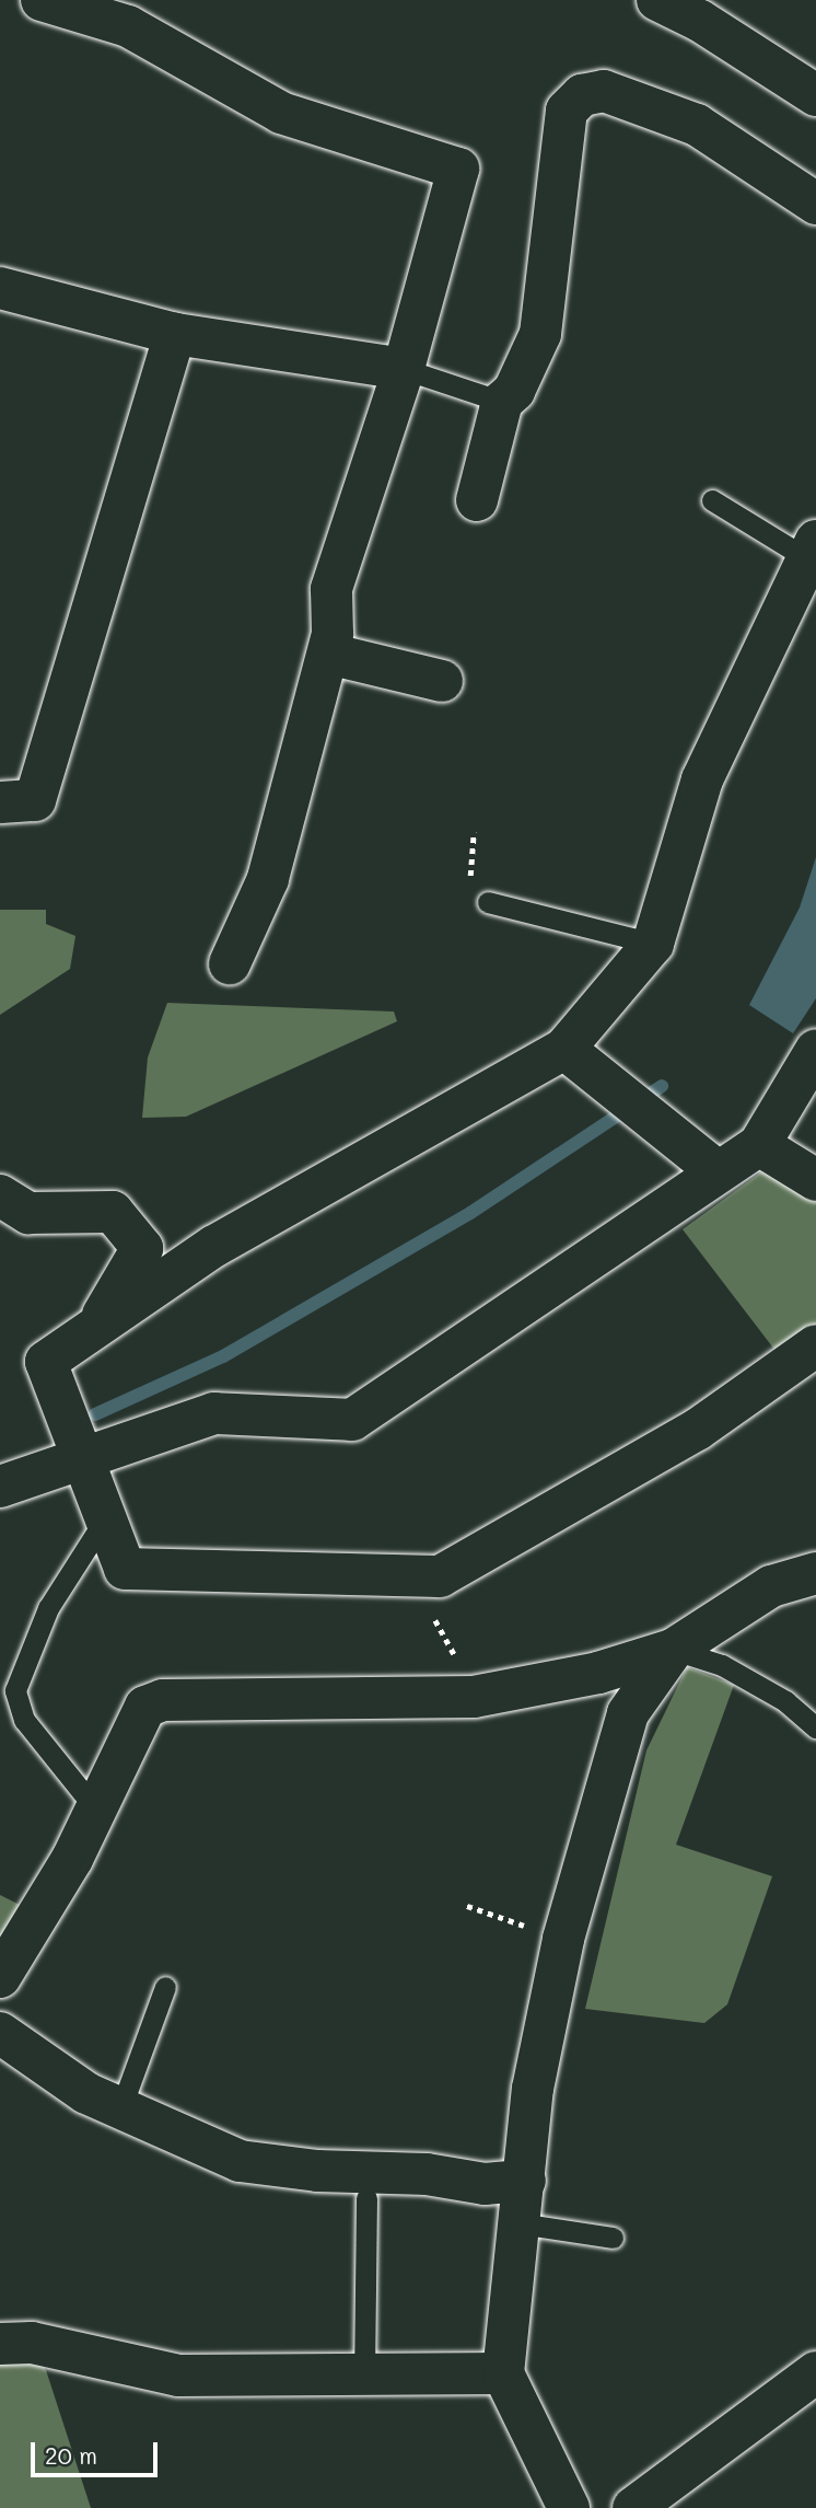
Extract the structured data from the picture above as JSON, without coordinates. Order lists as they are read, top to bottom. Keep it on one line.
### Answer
{"scale_bar":"20 m"}
